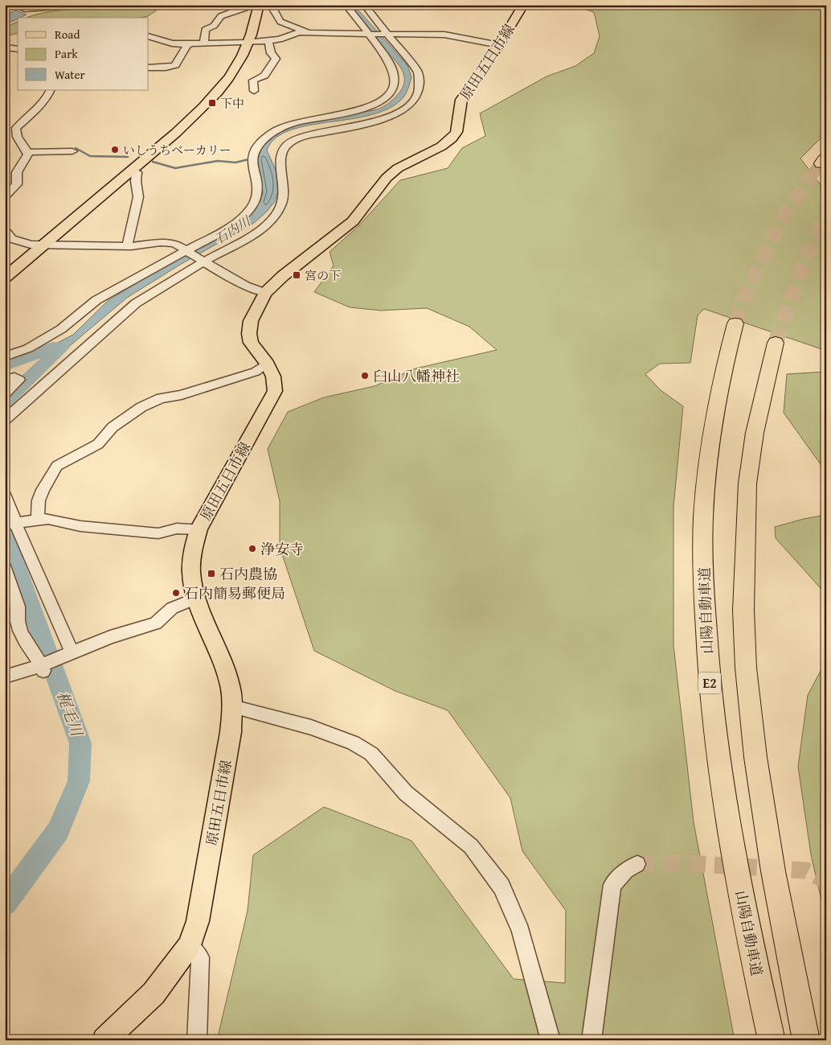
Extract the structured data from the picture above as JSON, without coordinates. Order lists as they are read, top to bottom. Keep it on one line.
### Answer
{"streets":{"highway":["山陽自動車道","E2"],"main road":["原田五日市線"]},"water":["石内川","梶毛川"],"places":{"transit":["下中","宮の下","石内農協"],"other":["いしうちベーカリー","臼山八幡神社","浄安寺","石内簡易郵便局"]},"legend":["Road","Park","Water"]}
